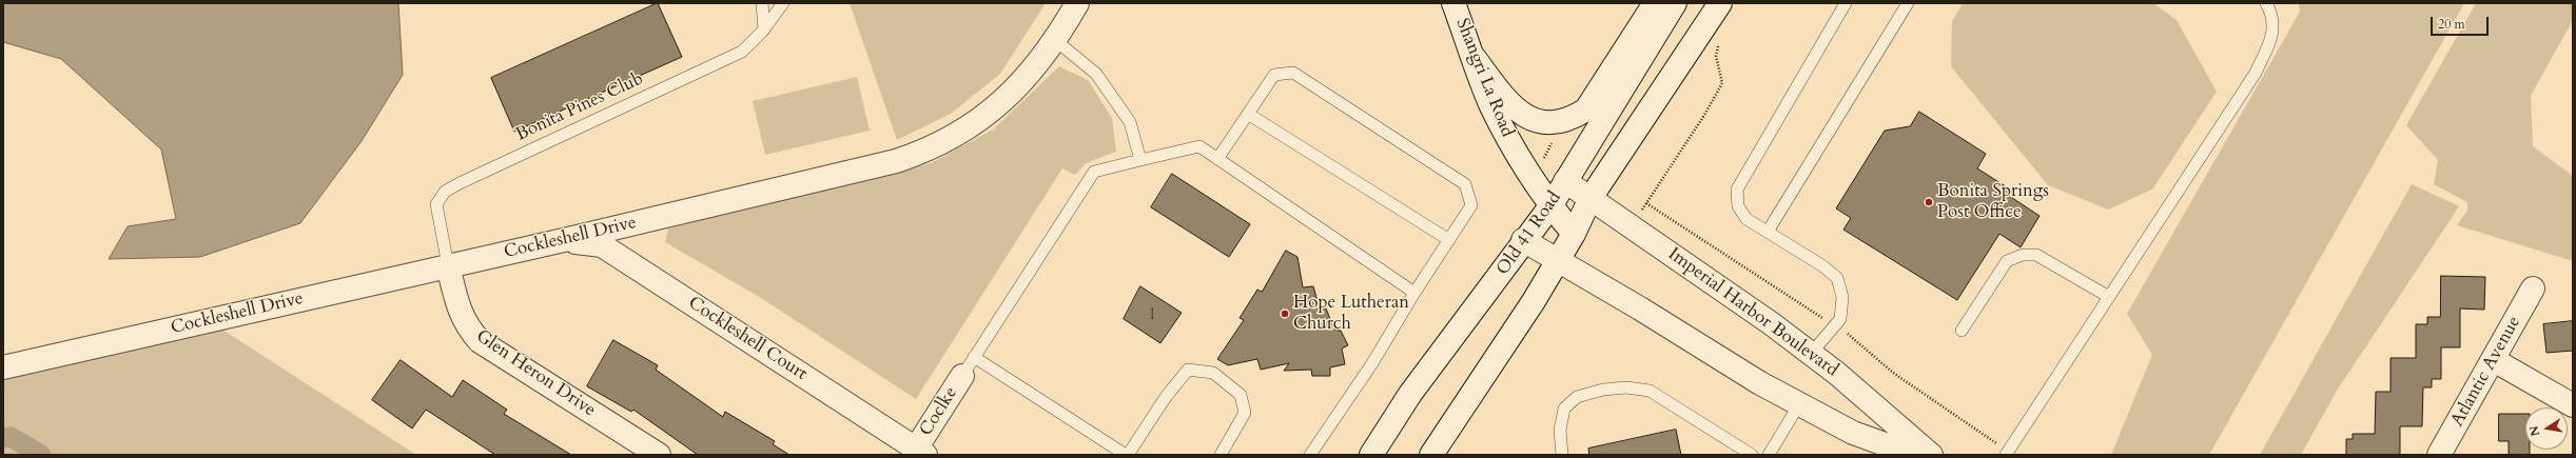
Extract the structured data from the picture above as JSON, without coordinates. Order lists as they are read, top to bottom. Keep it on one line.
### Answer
{"streets":{"street":["Shangri La Road","Old 41 Road","Cockleshell Drive","Imperial Harbor Boulevard","Cockleshell Court","Atlantic Avenue","Glen Heron Drive","Coclke"],"lane":["Bonita Pines Club"]},"crossings":[["Shangri La Road","Old 41 Road"],["Bonita Pines Club","Cockleshell Drive"],["Bonita Pines Club","Glen Heron Drive"],["Old 41 Road","Imperial Harbor Boulevard"],["Cockleshell Drive","Cockleshell Court"],["Cockleshell Drive","Glen Heron Drive"],["Cockleshell Court","Coclke"]],"places":["Bonita Springs Post Office","Hope Lutheran Church"],"house_numbers":["1"],"scale_bar":"20 m","north":"left"}
